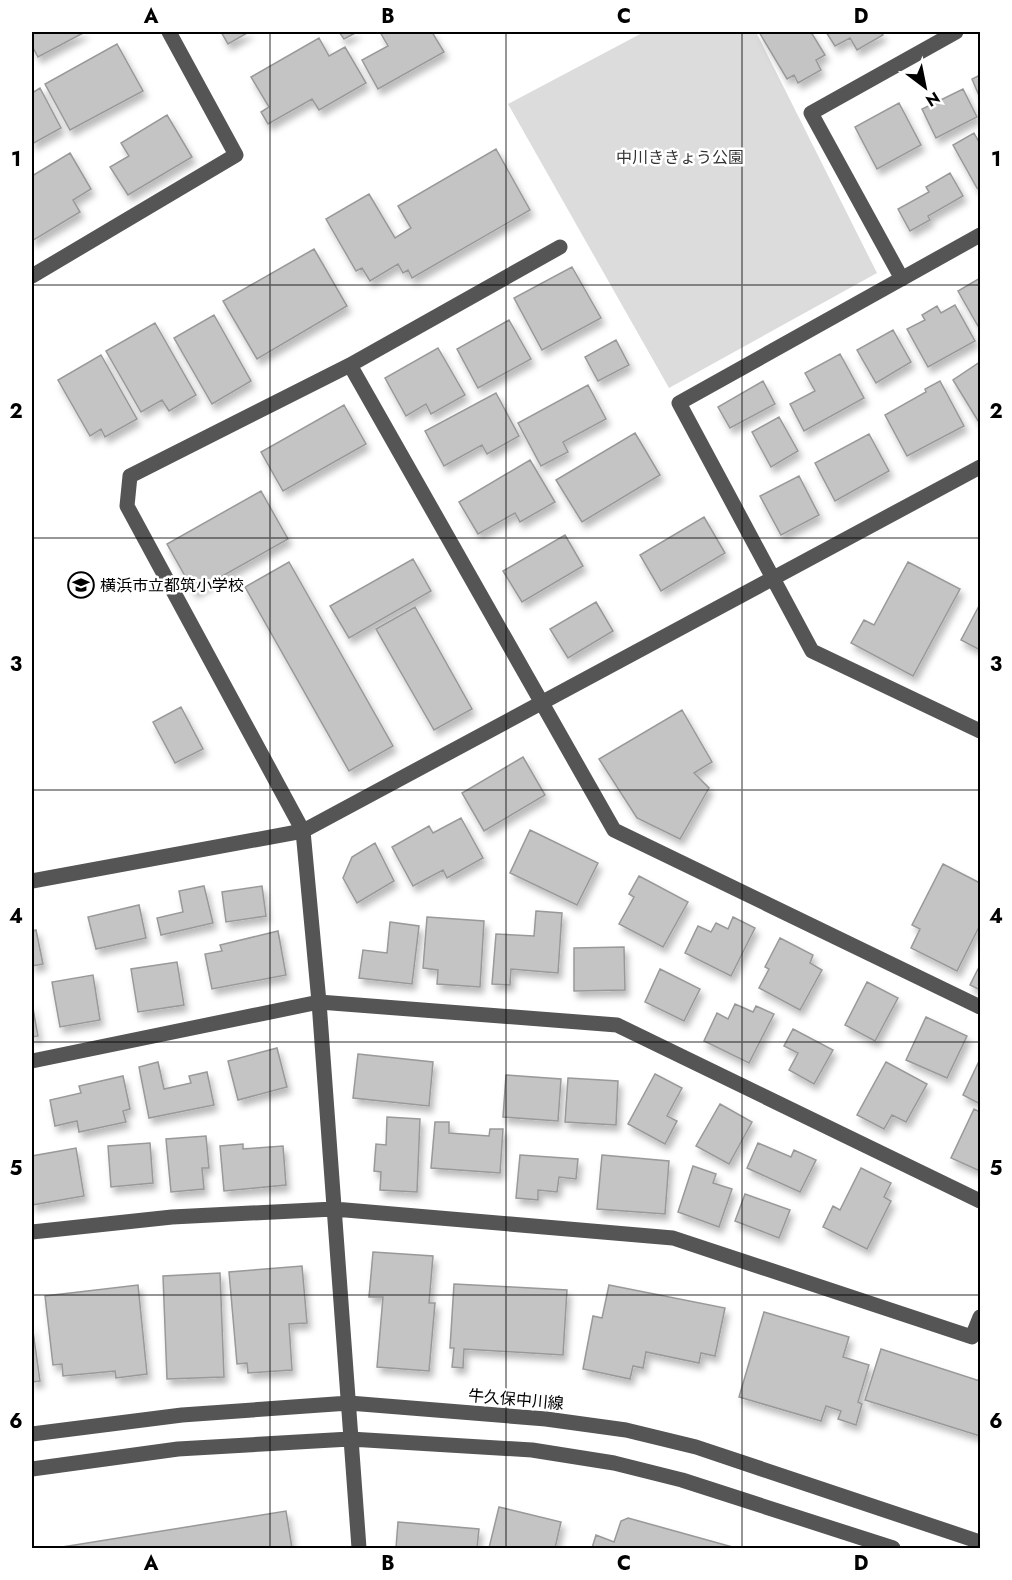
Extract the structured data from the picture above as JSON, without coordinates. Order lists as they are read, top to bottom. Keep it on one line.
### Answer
{"streets":{"street":["牛久保中川線"]},"parks":["中川ききょう公園"],"places":{"school or university":["横浜市立都筑小学校"]},"north":"bottom right","grid":{"columns":["A","B","C","D"],"rows":["1","2","3","4","5","6"]}}
